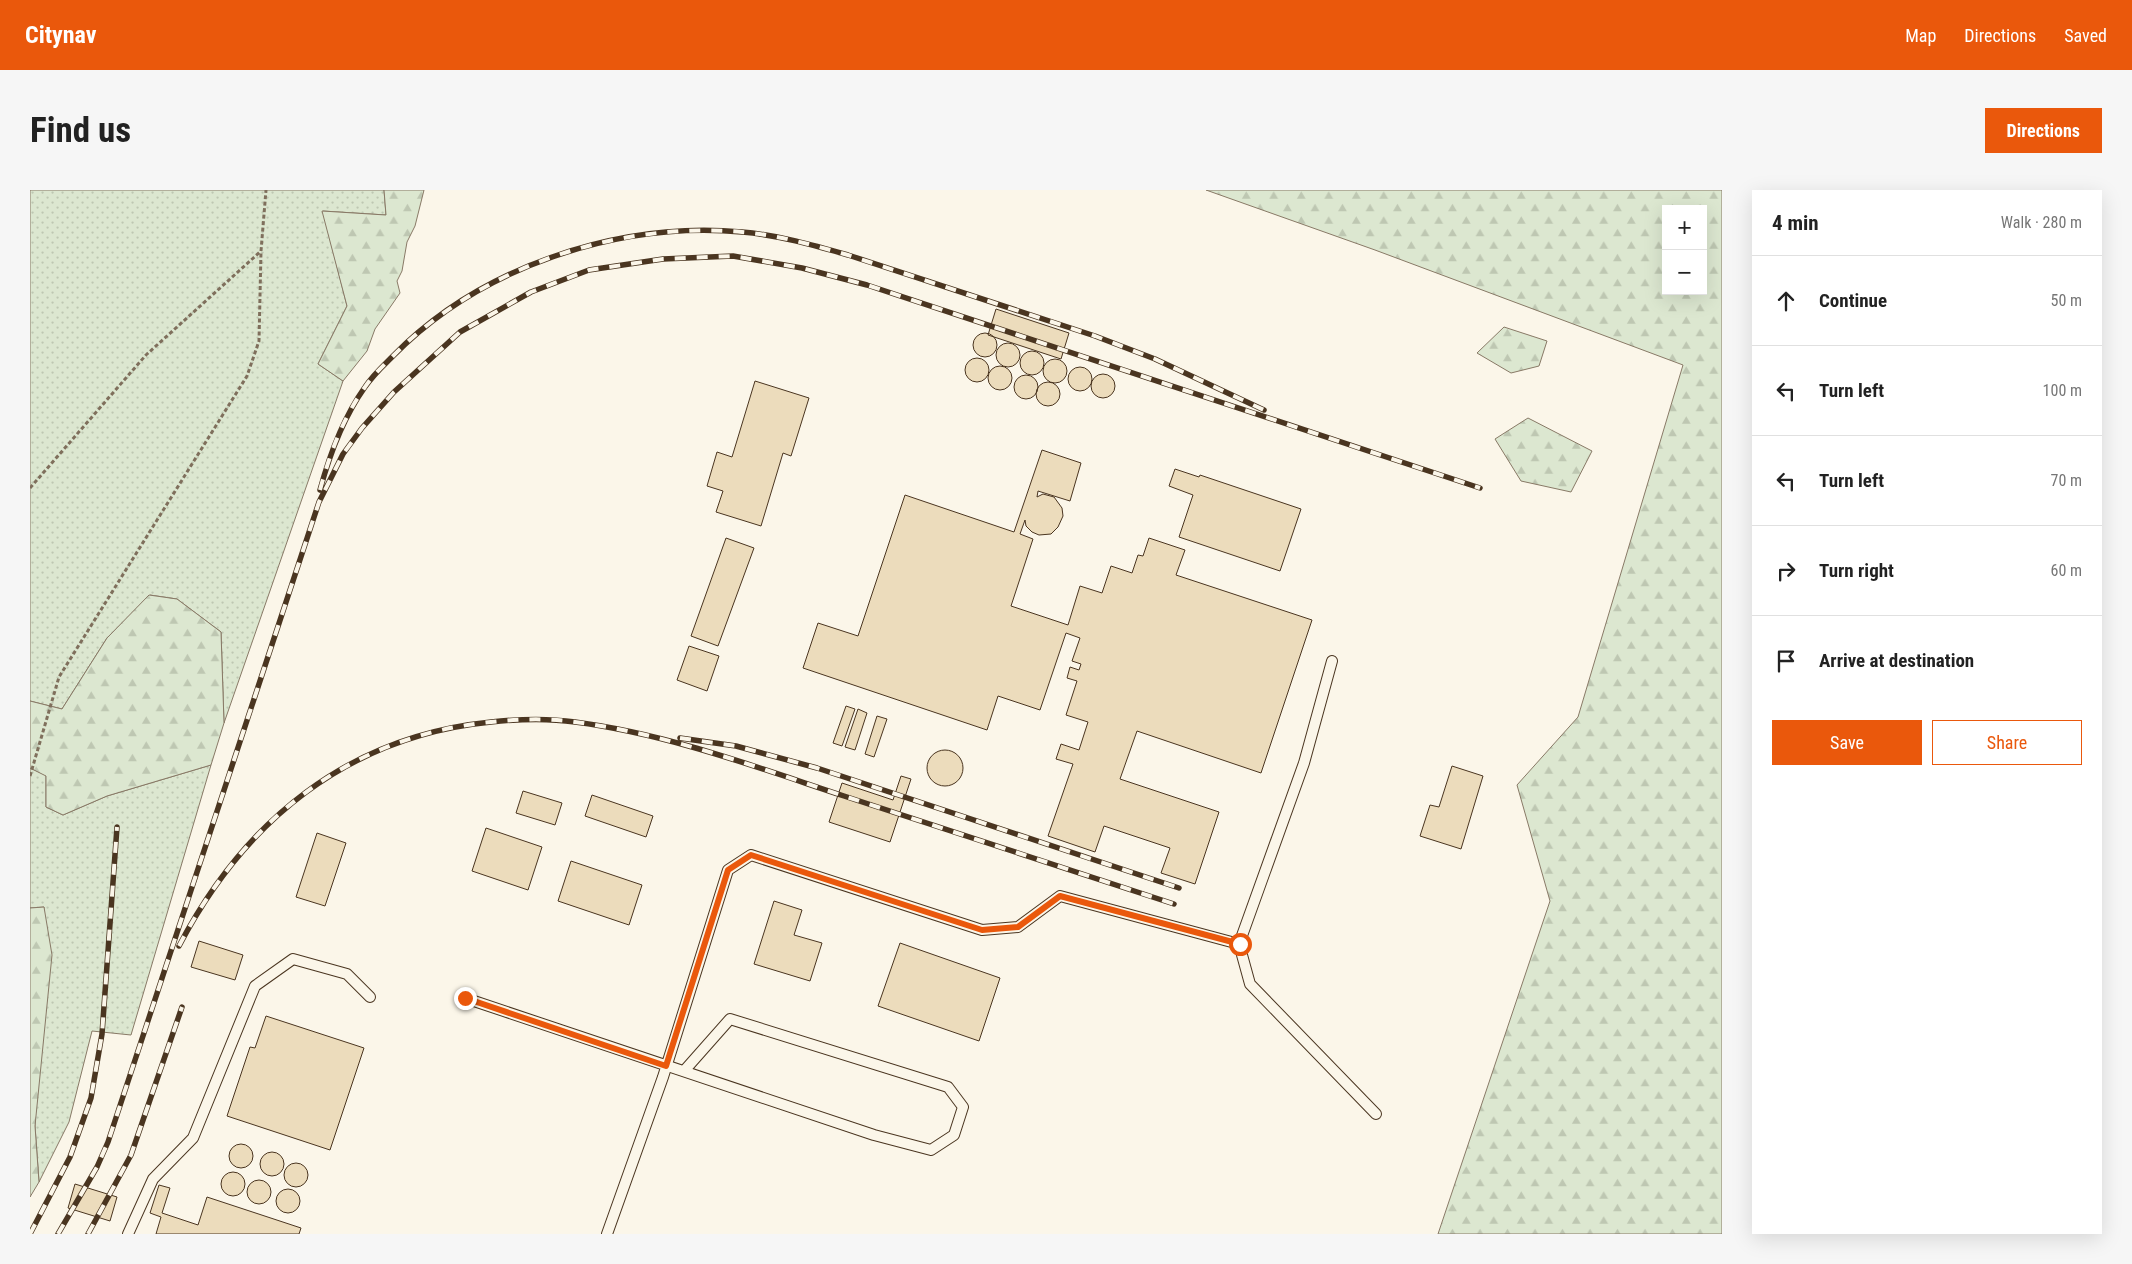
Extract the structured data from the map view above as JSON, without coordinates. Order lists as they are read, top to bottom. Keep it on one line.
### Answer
{"page":{"header":"Citynav","nav":["Map","Directions","Saved"],"buttons":["Directions",["Save","Share"]],"title":"Find us","heading":["4 min","Walk · 280 m"],"map_buttons":["+","−"],"list":[["Continue","50 m"],["Turn left","100 m"],["Turn left","70 m"],["Turn right","60 m"],"Arrive at destination"]}}
